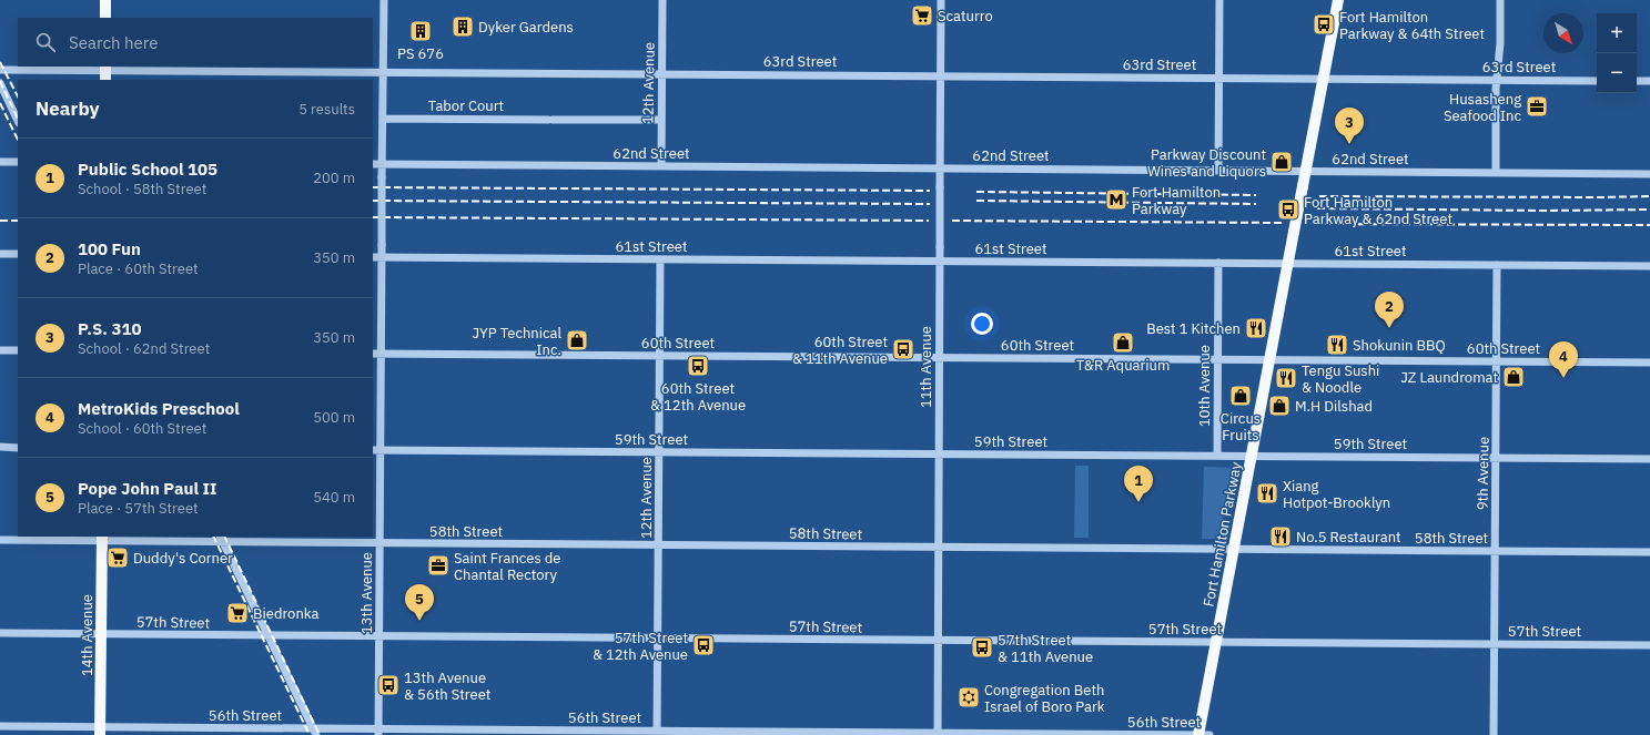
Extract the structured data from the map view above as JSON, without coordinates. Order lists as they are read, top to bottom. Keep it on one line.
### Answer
{"streets":{"main road":["Fort Hamilton Parkway","14th Avenue"],"street":["63rd Street","12th Avenue","Tabor Court","62nd Street","61st Street","60th Street","11th Avenue","10th Avenue","59th Street","9th Avenue","58th Street","13th Avenue","57th Street","56th Street"]},"crossings":[["63rd Street","12th Avenue"],["63rd Street","11th Avenue"],["63rd Street","Fort Hamilton Parkway"],["63rd Street","13th Avenue"],["12th Avenue","Tabor Court"],["12th Avenue","62nd Street"],["12th Avenue","61st Street"],["12th Avenue","60th Street"],["12th Avenue","59th Street"],["12th Avenue","58th Street"],["12th Avenue","57th Street"],["12th Avenue","56th Street"],["Tabor Court","13th Avenue"],["62nd Street","11th Avenue"],["62nd Street","Fort Hamilton Parkway"],["62nd Street","13th Avenue"],["61st Street","11th Avenue"],["61st Street","10th Avenue"],["61st Street","9th Avenue"],["61st Street","Fort Hamilton Parkway"],["61st Street","13th Avenue"],["60th Street","11th Avenue"],["60th Street","10th Avenue"],["60th Street","9th Avenue"],["60th Street","Fort Hamilton Parkway"],["60th Street","13th Avenue"],["11th Avenue","59th Street"],["11th Avenue","58th Street"],["11th Avenue","57th Street"],["11th Avenue","56th Street"],["10th Avenue","59th Street"],["59th Street","9th Avenue"],["59th Street","Fort Hamilton Parkway"],["59th Street","13th Avenue"],["9th Avenue","58th Street"],["9th Avenue","57th Street"],["58th Street","Fort Hamilton Parkway"],["58th Street","13th Avenue"],["58th Street","14th Avenue"],["Fort Hamilton Parkway","57th Street"],["Fort Hamilton Parkway","56th Street"],["13th Avenue","57th Street"],["13th Avenue","56th Street"],["57th Street","14th Avenue"],["14th Avenue","56th Street"]],"places":{"supermarket":["Scaturro","Duddy's Corner","Biedronka"],"bus stop":["Fort Hamilton Parkway & 64th Street","Fort Hamilton Parkway & 62nd Street","60th Street & 11th Avenue","60th Street & 12th Avenue","57th Street & 12th Avenue","57th Street & 11th Avenue","13th Avenue & 56th Street"],"building":["Dyker Gardens","PS 676"],"office":["Husasheng Seafood Inc","Saint Frances de Chantal Rectory"],"shop":["Parkway Discount Wines and Liquors","JYP Technical Inc.","T&R Aquarium","JZ Laundromat","Circus Fruits","M.H Dilshad"],"metro station":["Fort Hamilton Parkway"],"restaurant":["Best 1 Kitchen","Shokunin BBQ","Tengu Sushi & Noodle","Xiang Hotpot-Brooklyn","No.5 Restaurant"],"synagogue":["Congregation Beth Israel of Boro Park"]},"north":"bottom right","page":{"map_buttons":["+","−"],"search":"Search here","heading":["Nearby","5 results"],"pins":["3","2","4","1","5"],"list":[{"mark":"1","name":"Public School 105","note":"School · 58th Street","value":"200 m"},{"mark":"2","name":"100 Fun","note":"Place · 60th Street","value":"350 m"},{"mark":"3","name":"P.S. 310","note":"School · 62nd Street","value":"350 m"},{"mark":"4","name":"MetroKids Preschool","note":"School · 60th Street","value":"500 m"},{"mark":"5","name":"Pope John Paul II","note":"Place · 57th Street","value":"540 m"}]}}
